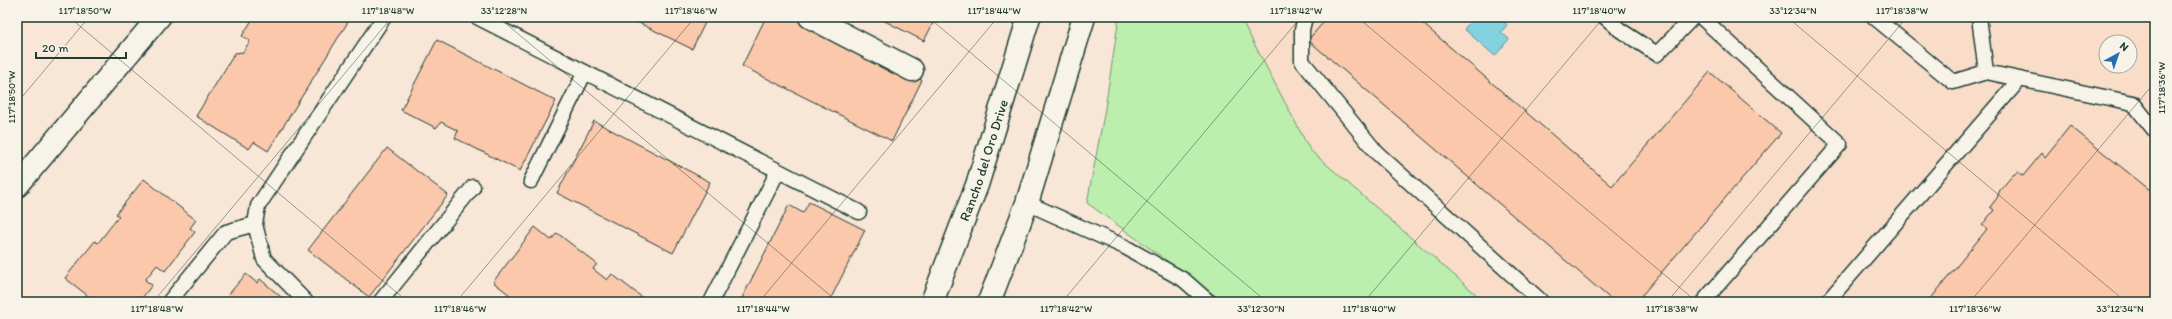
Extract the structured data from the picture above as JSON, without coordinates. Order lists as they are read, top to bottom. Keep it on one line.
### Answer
{"streets":{"main road":["Rancho del Oro Drive"]},"scale_bar":"20 m","north":"top right","coordinates":["117°18'50\"W","117°18'48\"W","33°12'28\"N","117°18'46\"W","117°18'44\"W","117°18'42\"W","117°18'40\"W","33°12'34\"N","117°18'38\"W","117°18'36\"W","33°12'30\"N"]}
